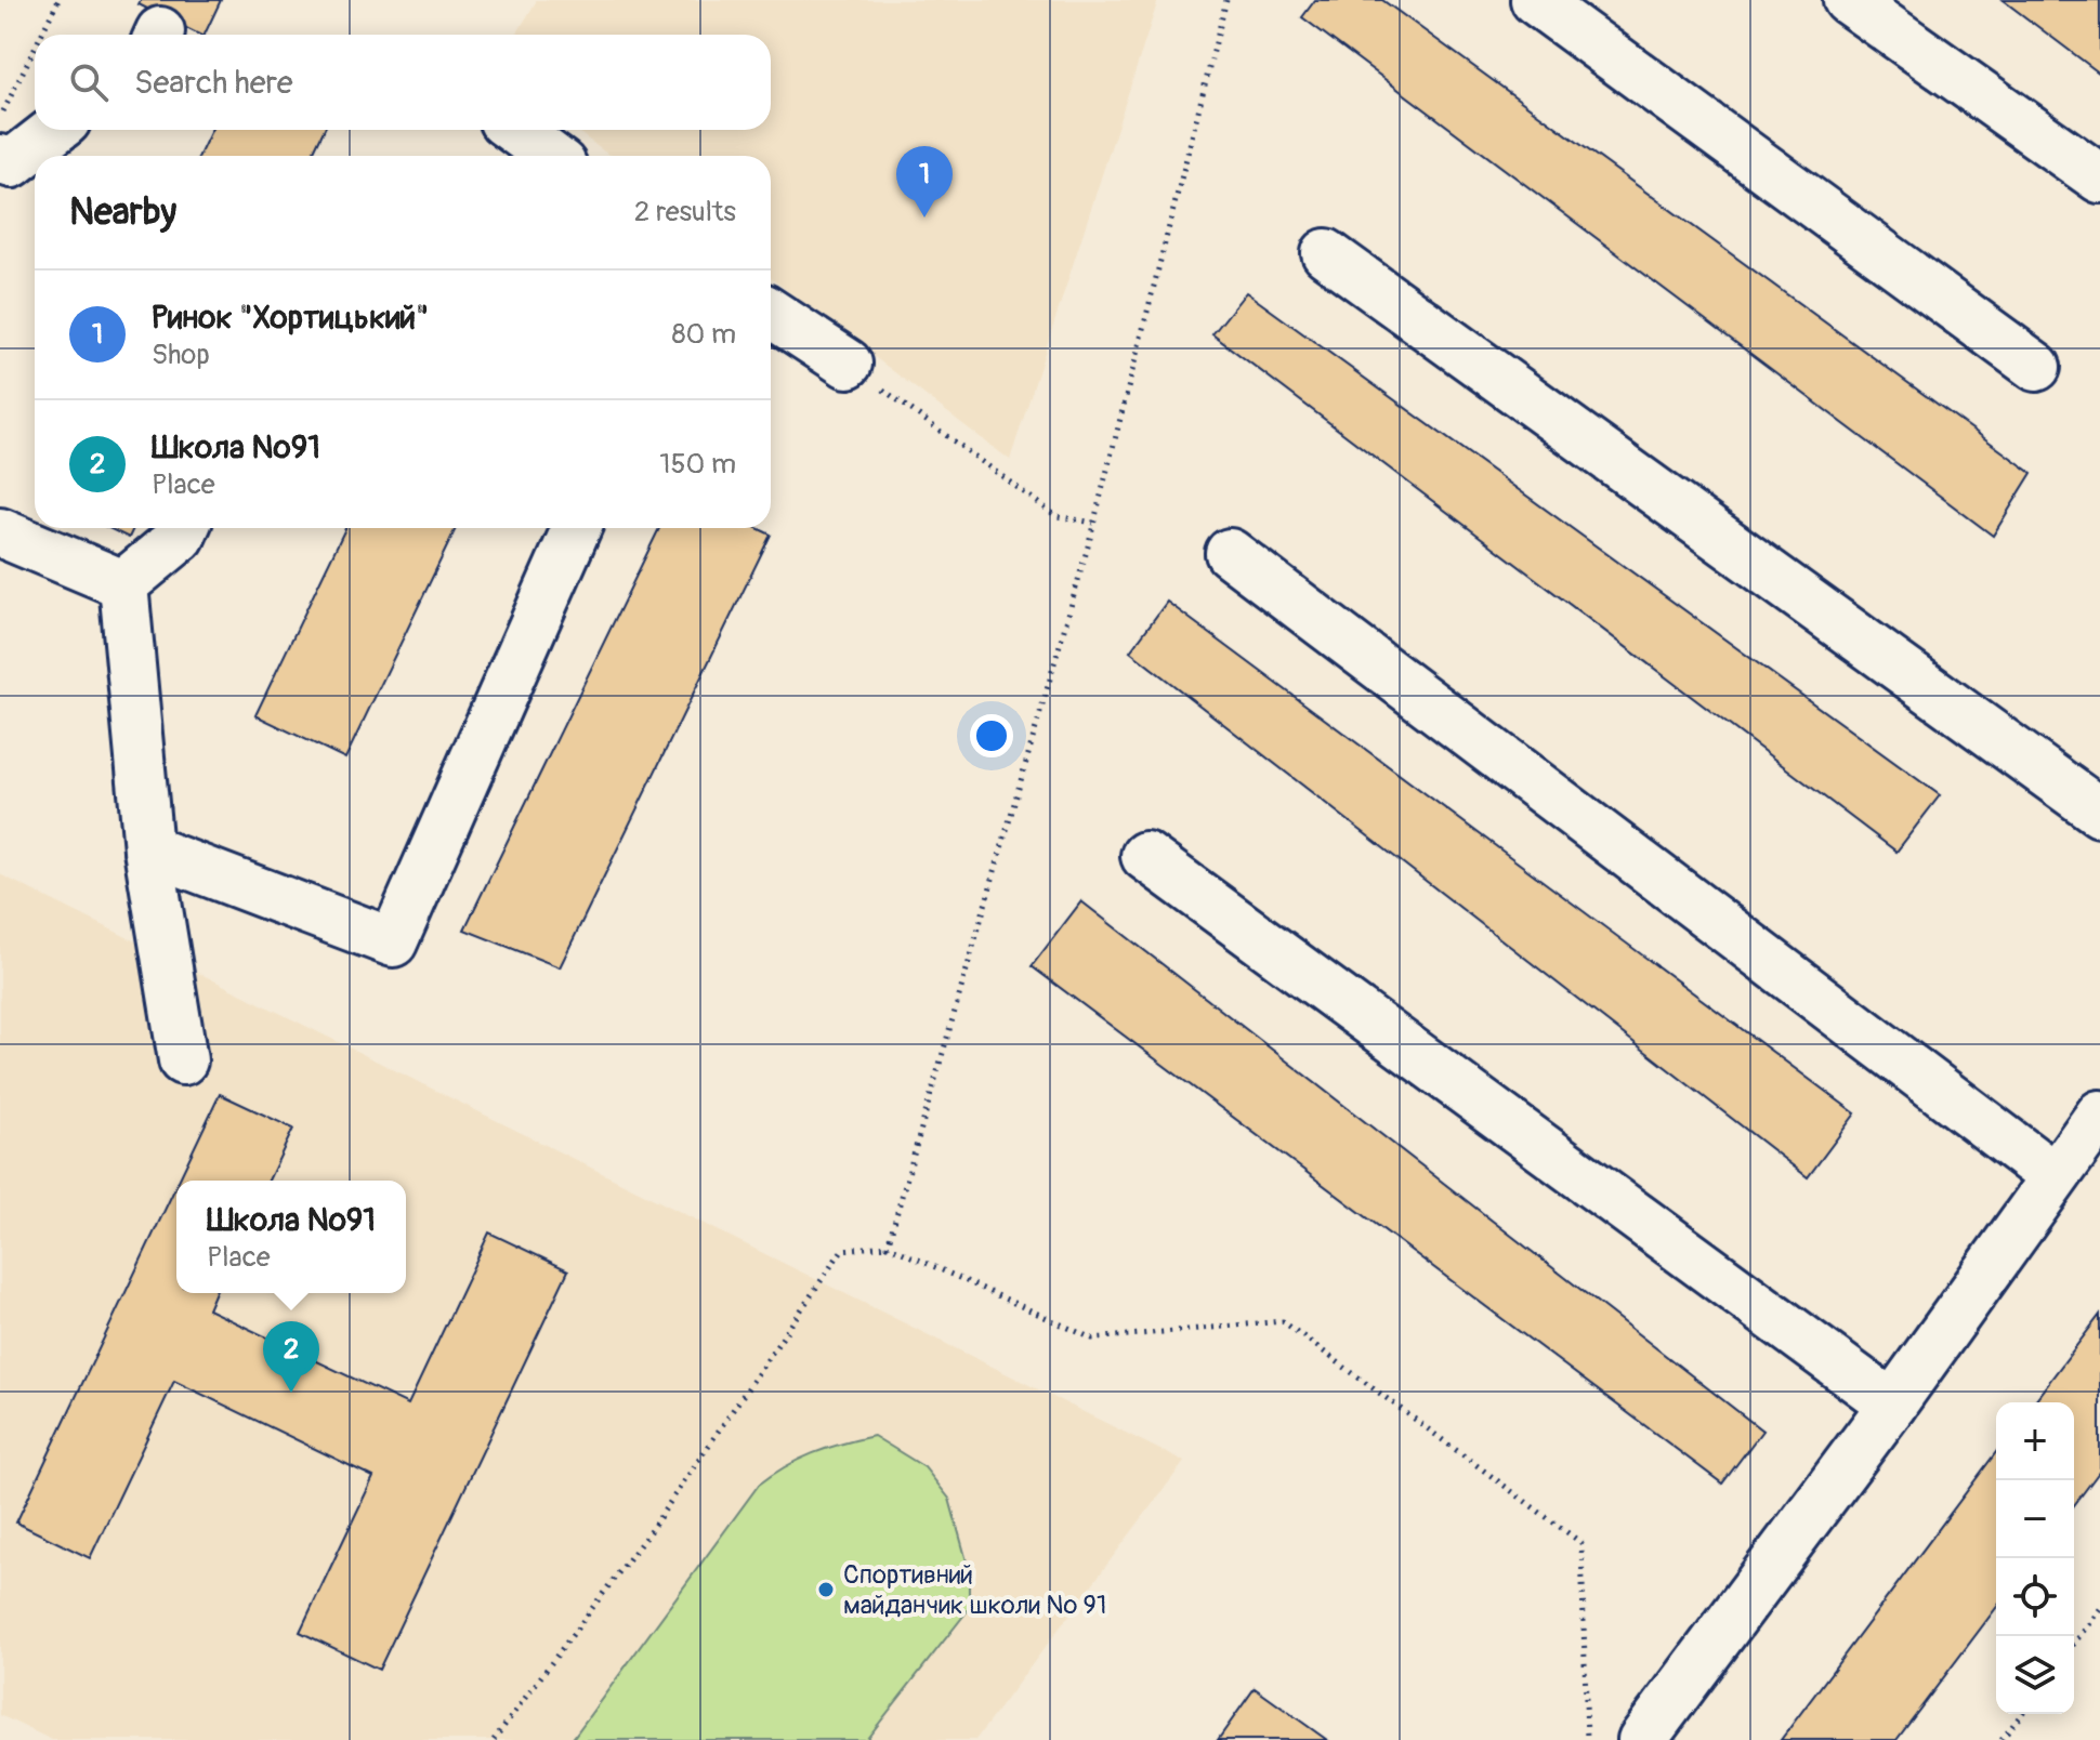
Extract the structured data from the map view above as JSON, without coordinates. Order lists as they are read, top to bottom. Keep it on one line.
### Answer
{"places":["Спортивний майданчик школи № 91"],"page":{"search":"Search here","pins":["1","2"],"heading":["Nearby","2 results"],"list":[{"mark":"1","name":"Ринок \"Хортицький\"","note":"Shop","value":"80 m"},{"mark":"2","name":"Школа №91","note":"Place","value":"150 m"}],"popup":["Школа №91","Place"],"map_buttons":["+","−"]}}
